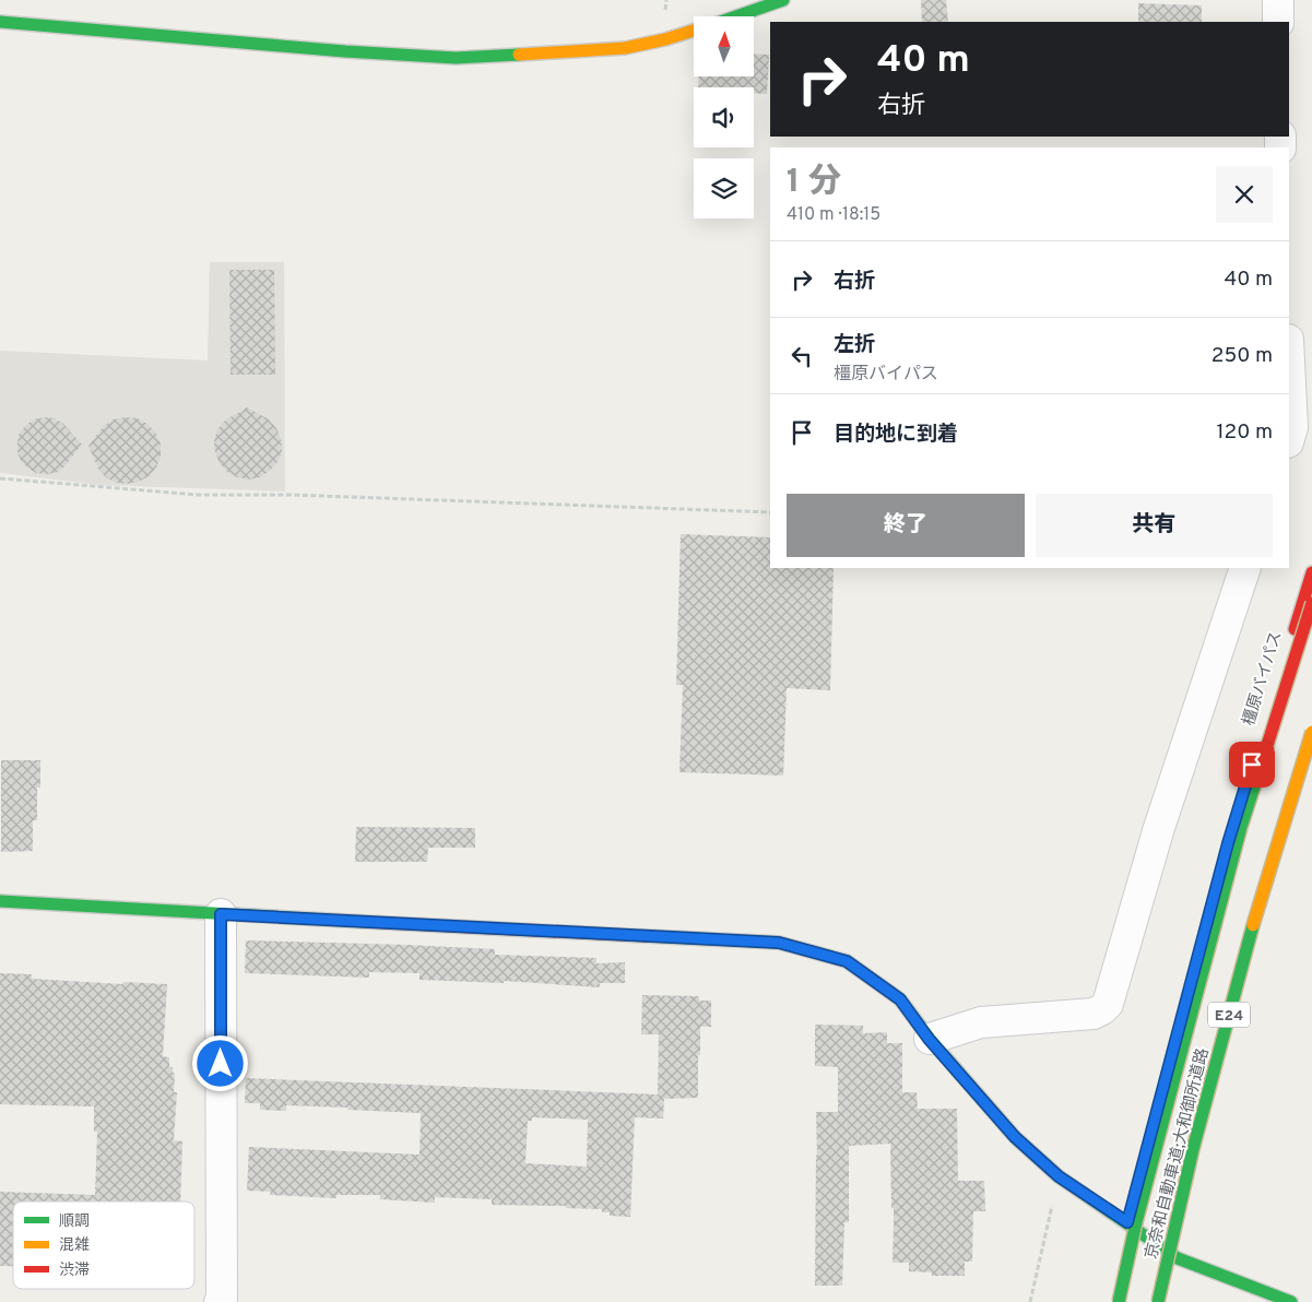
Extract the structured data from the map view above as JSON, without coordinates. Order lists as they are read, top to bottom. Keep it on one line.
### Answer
{"streets":{"main road":["橿原バイパス","E24","京奈和自動車道;大和御所道路"]},"legend":["順調","混雑","渋滞"],"north":"top","page":{"turn":["40 m","右折"],"heading":["1 分","410 m · 18:15"],"list":[{"name":"右折","value":"40 m"},{"name":"左折","note":"橿原バイパス","value":"250 m"},{"name":"目的地に到着","value":"120 m"}],"buttons":["終了","共有"]}}
